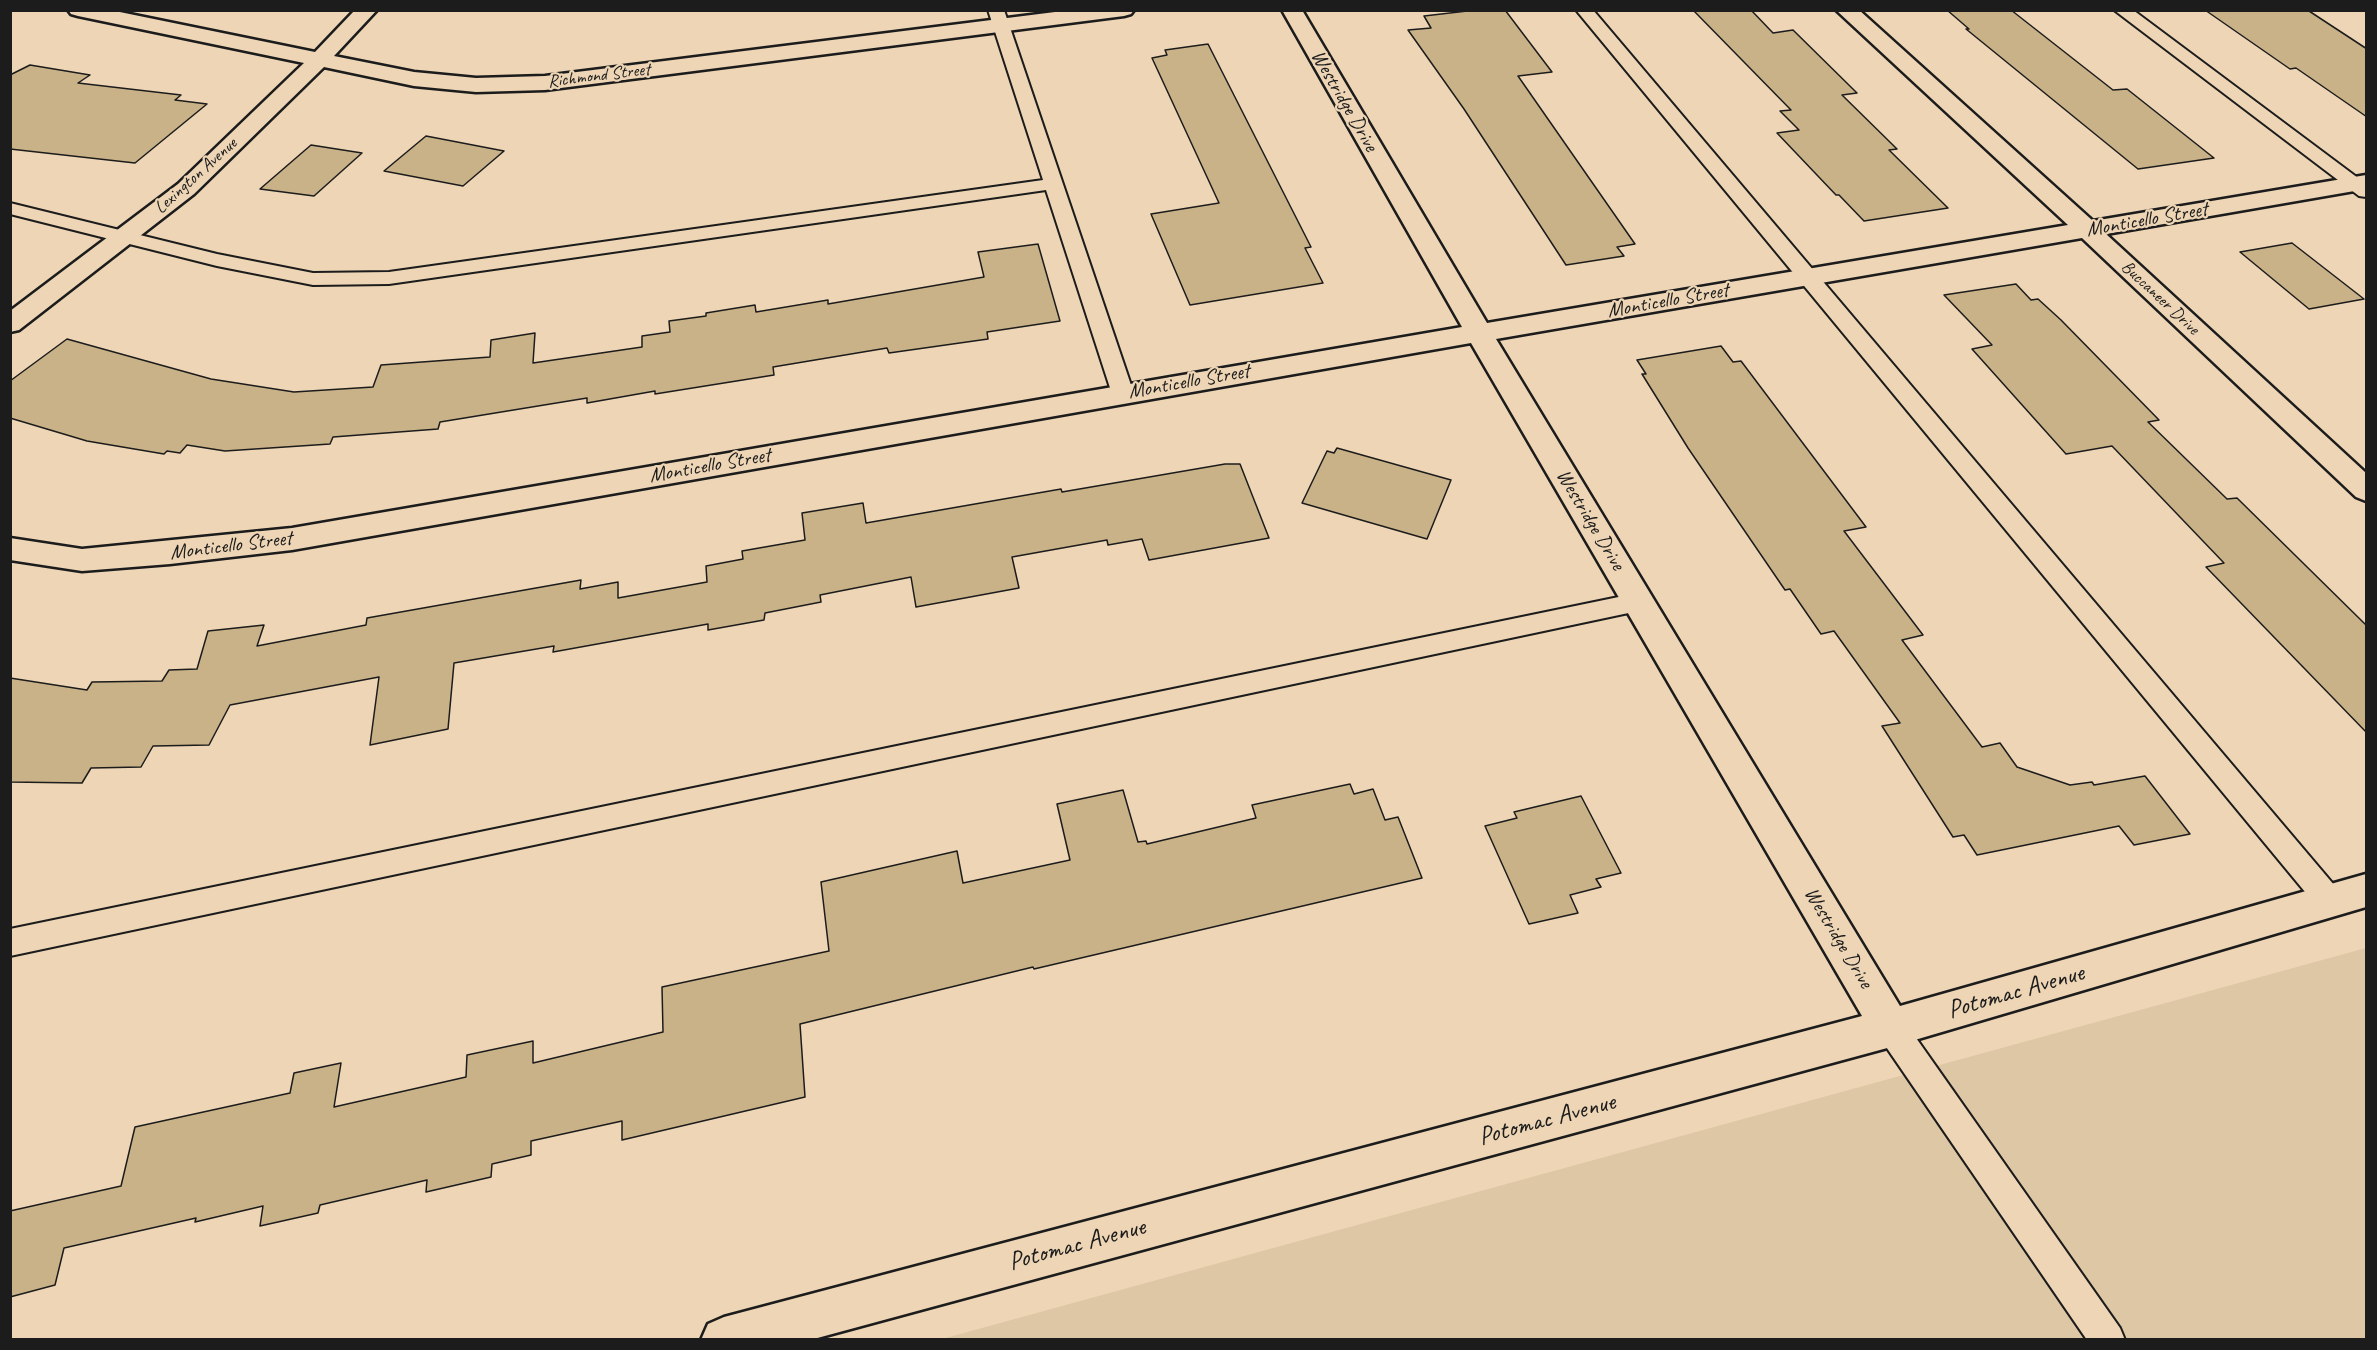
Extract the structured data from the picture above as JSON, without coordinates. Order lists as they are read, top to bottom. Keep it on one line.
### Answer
{"streets":{"street":["Richmond Street","Westridge Drive","Lexington Avenue","Monticello Street","Buccaneer Drive","Potomac Avenue"]},"crossings":[["Richmond Street","Lexington Avenue"],["Westridge Drive","Monticello Street"],["Westridge Drive","Potomac Avenue"],["Monticello Street","Buccaneer Drive"]]}
